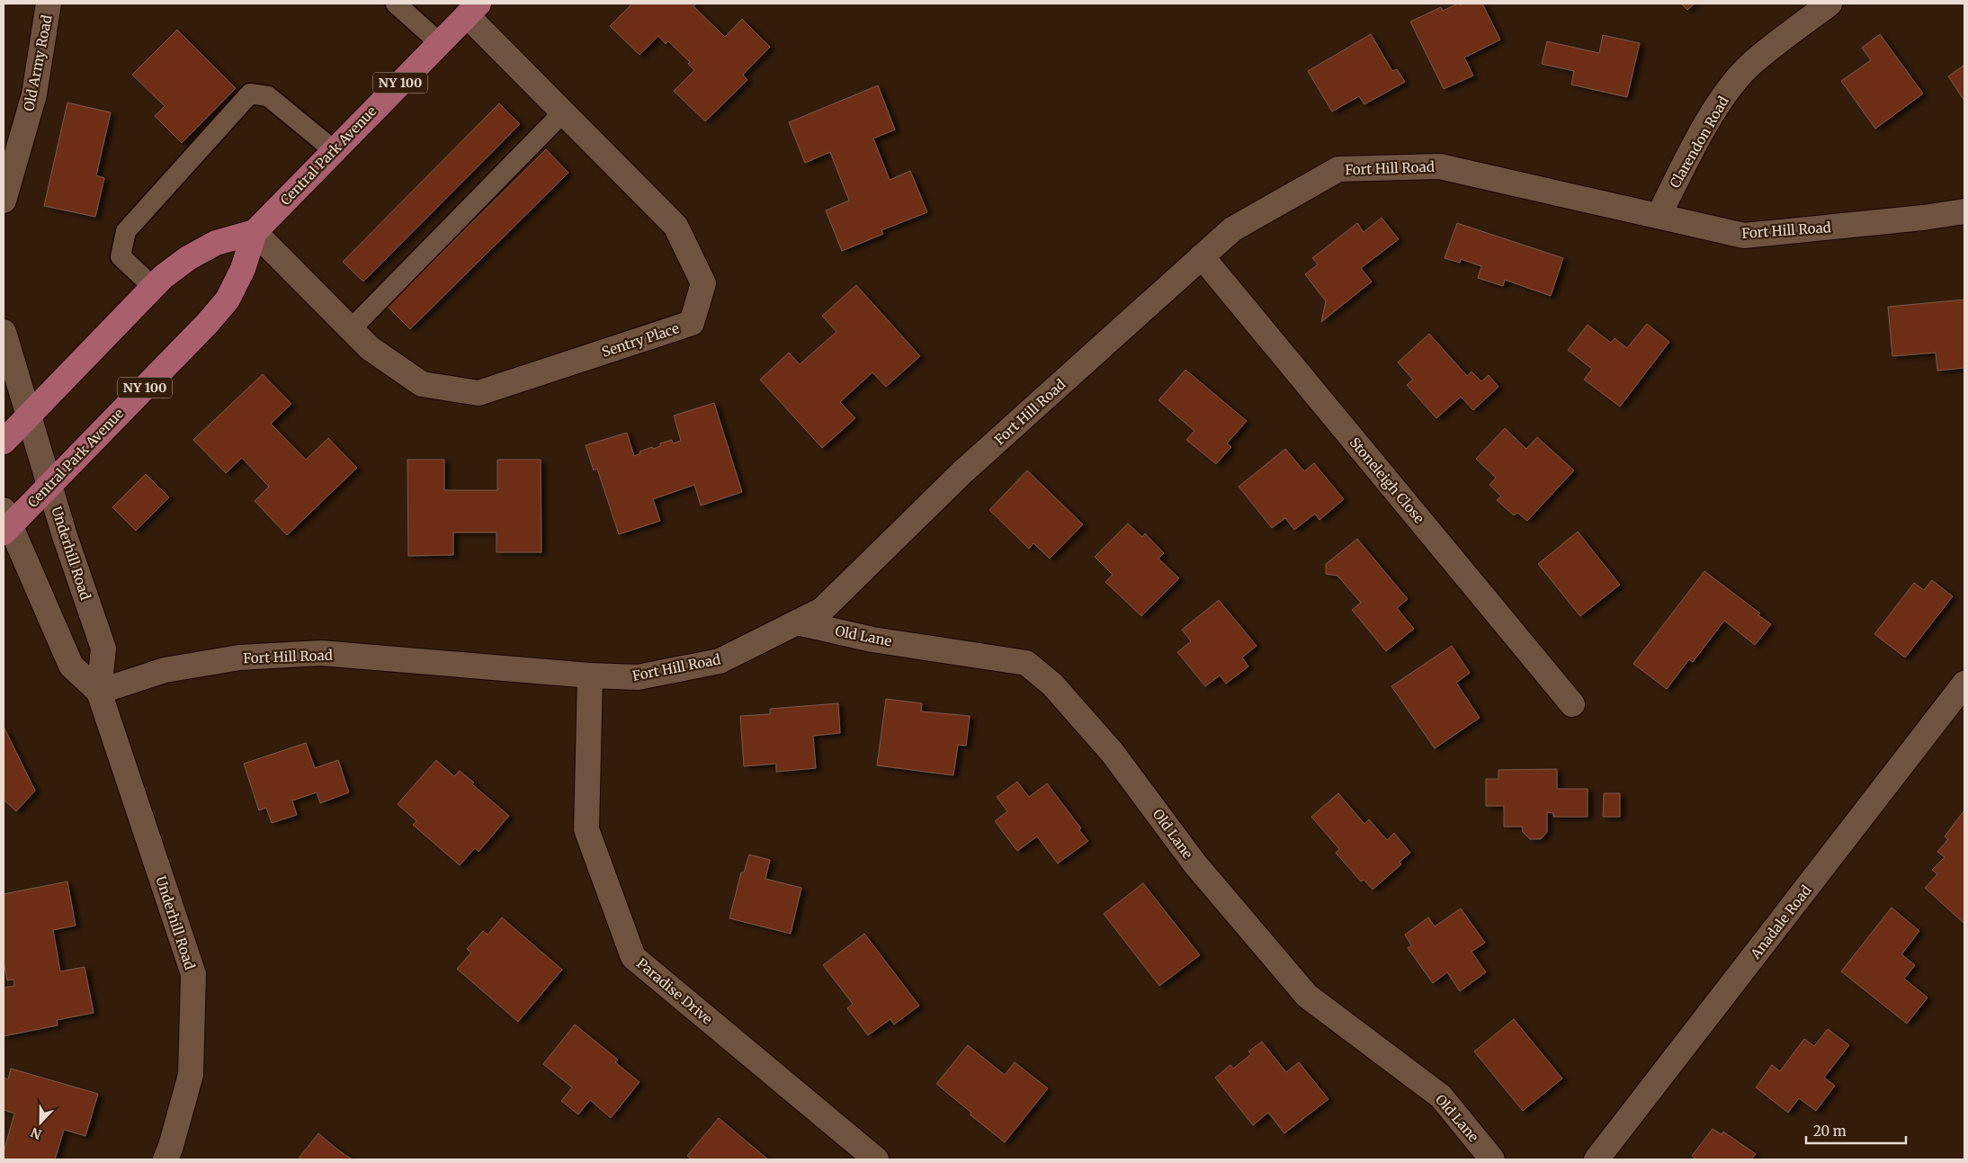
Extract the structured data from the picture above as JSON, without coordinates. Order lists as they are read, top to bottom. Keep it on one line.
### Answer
{"streets":{"main road":["NY 100","Central Park Avenue"],"street":["Old Army Road","Clarendon Road","Fort Hill Road","Sentry Place","Stoneleigh Close","Underhill Road","Old Lane","Anadale Road","Paradise Drive"]},"crossings":[["Clarendon Road","Fort Hill Road"],["Central Park Avenue","Sentry Place"],["Central Park Avenue","Underhill Road"],["Fort Hill Road","Stoneleigh Close"],["Fort Hill Road","Underhill Road"],["Fort Hill Road","Old Lane"],["Fort Hill Road","Paradise Drive"]],"scale_bar":"20 m","north":"bottom"}
